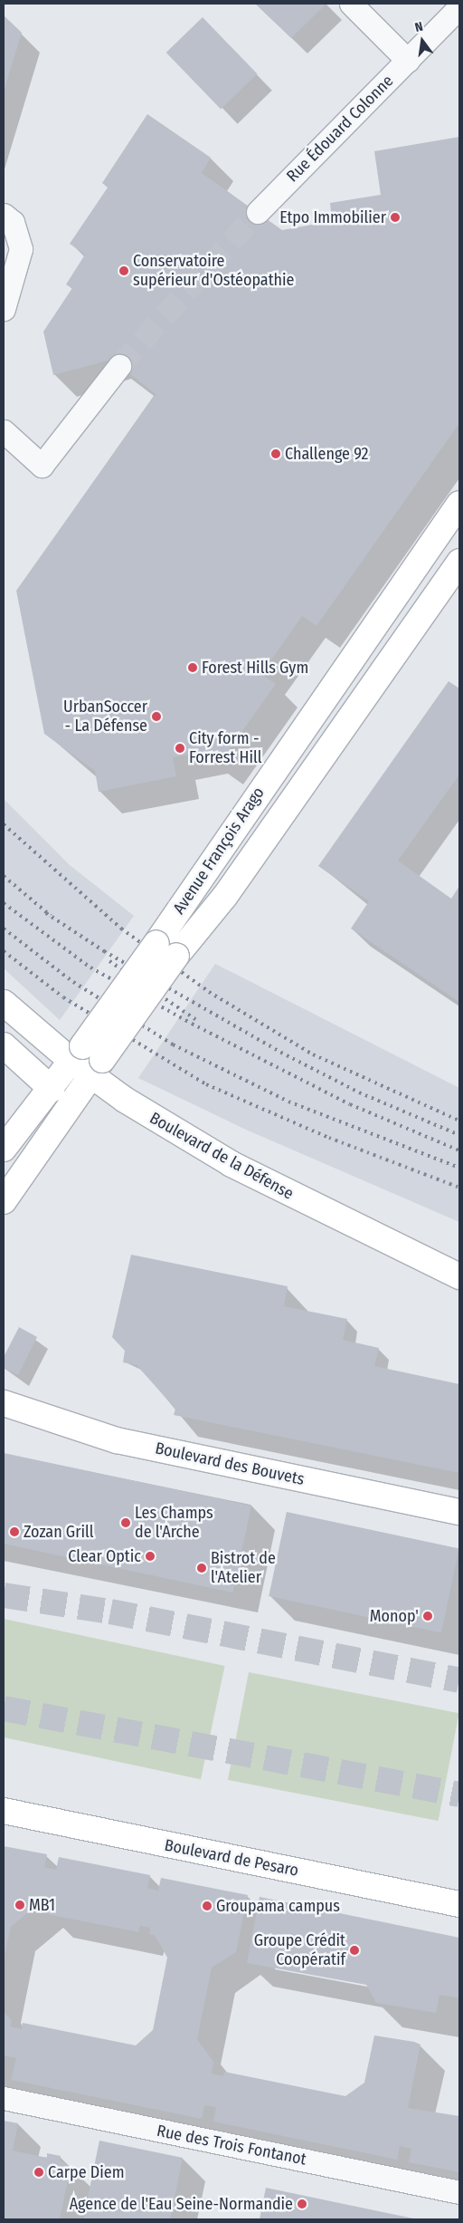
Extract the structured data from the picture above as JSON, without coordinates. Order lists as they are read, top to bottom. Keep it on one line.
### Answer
{"streets":{"main road":["Avenue François Arago","Boulevard de la Défense","Boulevard des Bouvets","Boulevard de Pesaro"],"street":["Rue Édouard Colonne","Rue des Trois Fontanot"]},"crossings":[["Avenue François Arago","Boulevard de la Défense"]],"places":["Etpo Immobilier","Conservatoire supérieur d'Ostéopathie","Challenge 92","Forest Hills Gym","UrbanSoccer - La Défense","City form - Forrest Hill","Les Champs de l'Arche","Zozan Grill","Clear Optic","Bistrot de l'Atelier","Monop'","MB1","Groupama campus","Groupe Crédit Coopératif","Carpe Diem","Agence de l'Eau Seine-Normandie"],"north":"top"}
